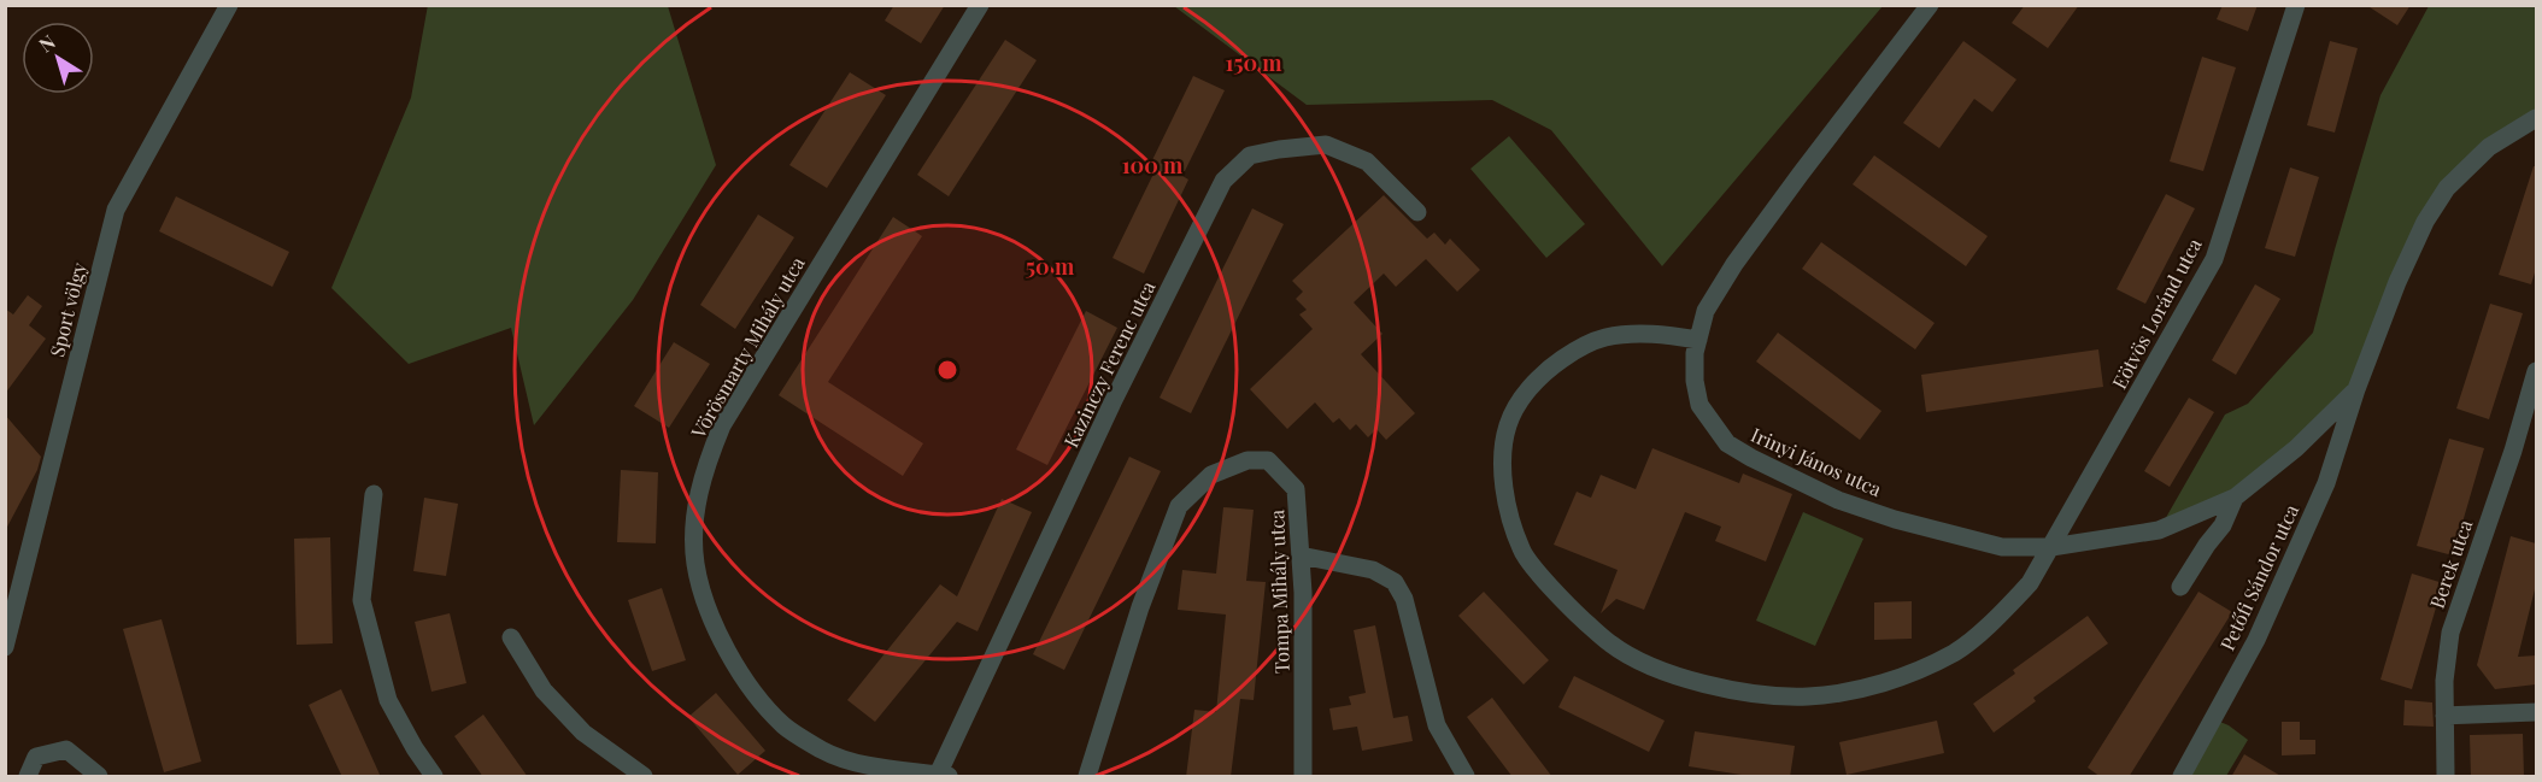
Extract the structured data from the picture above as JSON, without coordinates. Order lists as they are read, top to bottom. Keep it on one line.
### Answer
{"streets":{"street":["Sport völgy","Eötvös Loránd utca","Vörösmarty Mihály utca","Kazinczy Ferenc utca","Irinyi János utca","Berek utca","Petőfi Sándor utca","Tompa Mihály utca"]},"crossings":[["Eötvös Loránd utca","Irinyi János utca"],["Vörösmarty Mihály utca","Kazinczy Ferenc utca"],["Irinyi János utca","Petőfi Sándor utca"]],"north":"top left","rings":["150 m","100 m","50 m"]}
